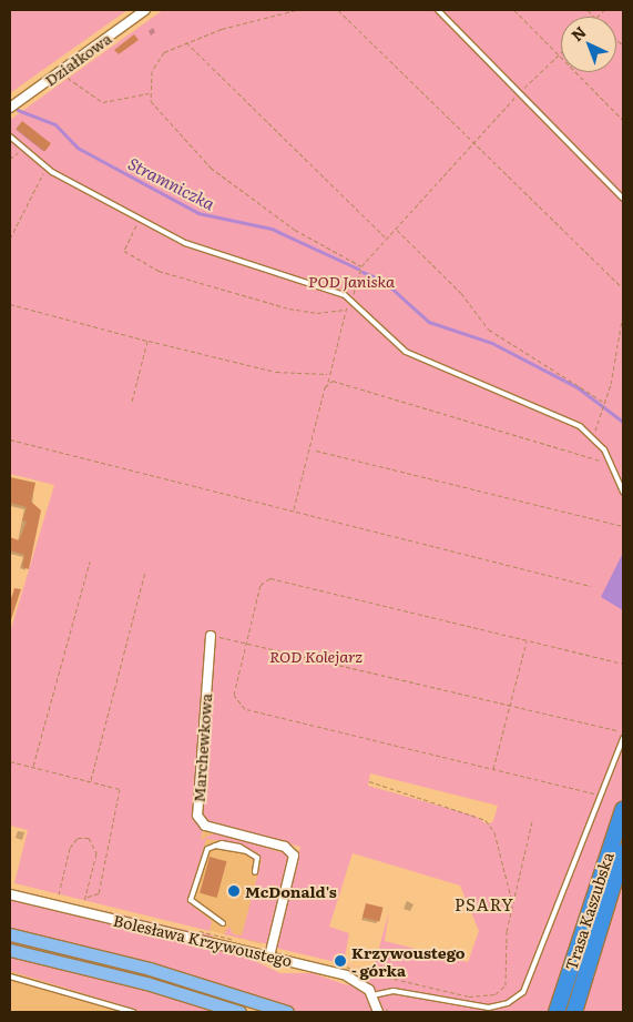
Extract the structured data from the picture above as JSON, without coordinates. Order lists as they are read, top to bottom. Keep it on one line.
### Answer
{"streets":{"highway":["Trasa Kaszubska"],"street":["Działkowa","Marchewkowa","Bolesława Krzywoustego"]},"crossings":[["Marchewkowa","Bolesława Krzywoustego"]],"districts":["PSARY"],"water":["Stramniczka"],"parks":["POD Janiska","ROD Kolejarz"],"places":["McDonald's","Krzywoustego - górka"],"north":"top left"}
